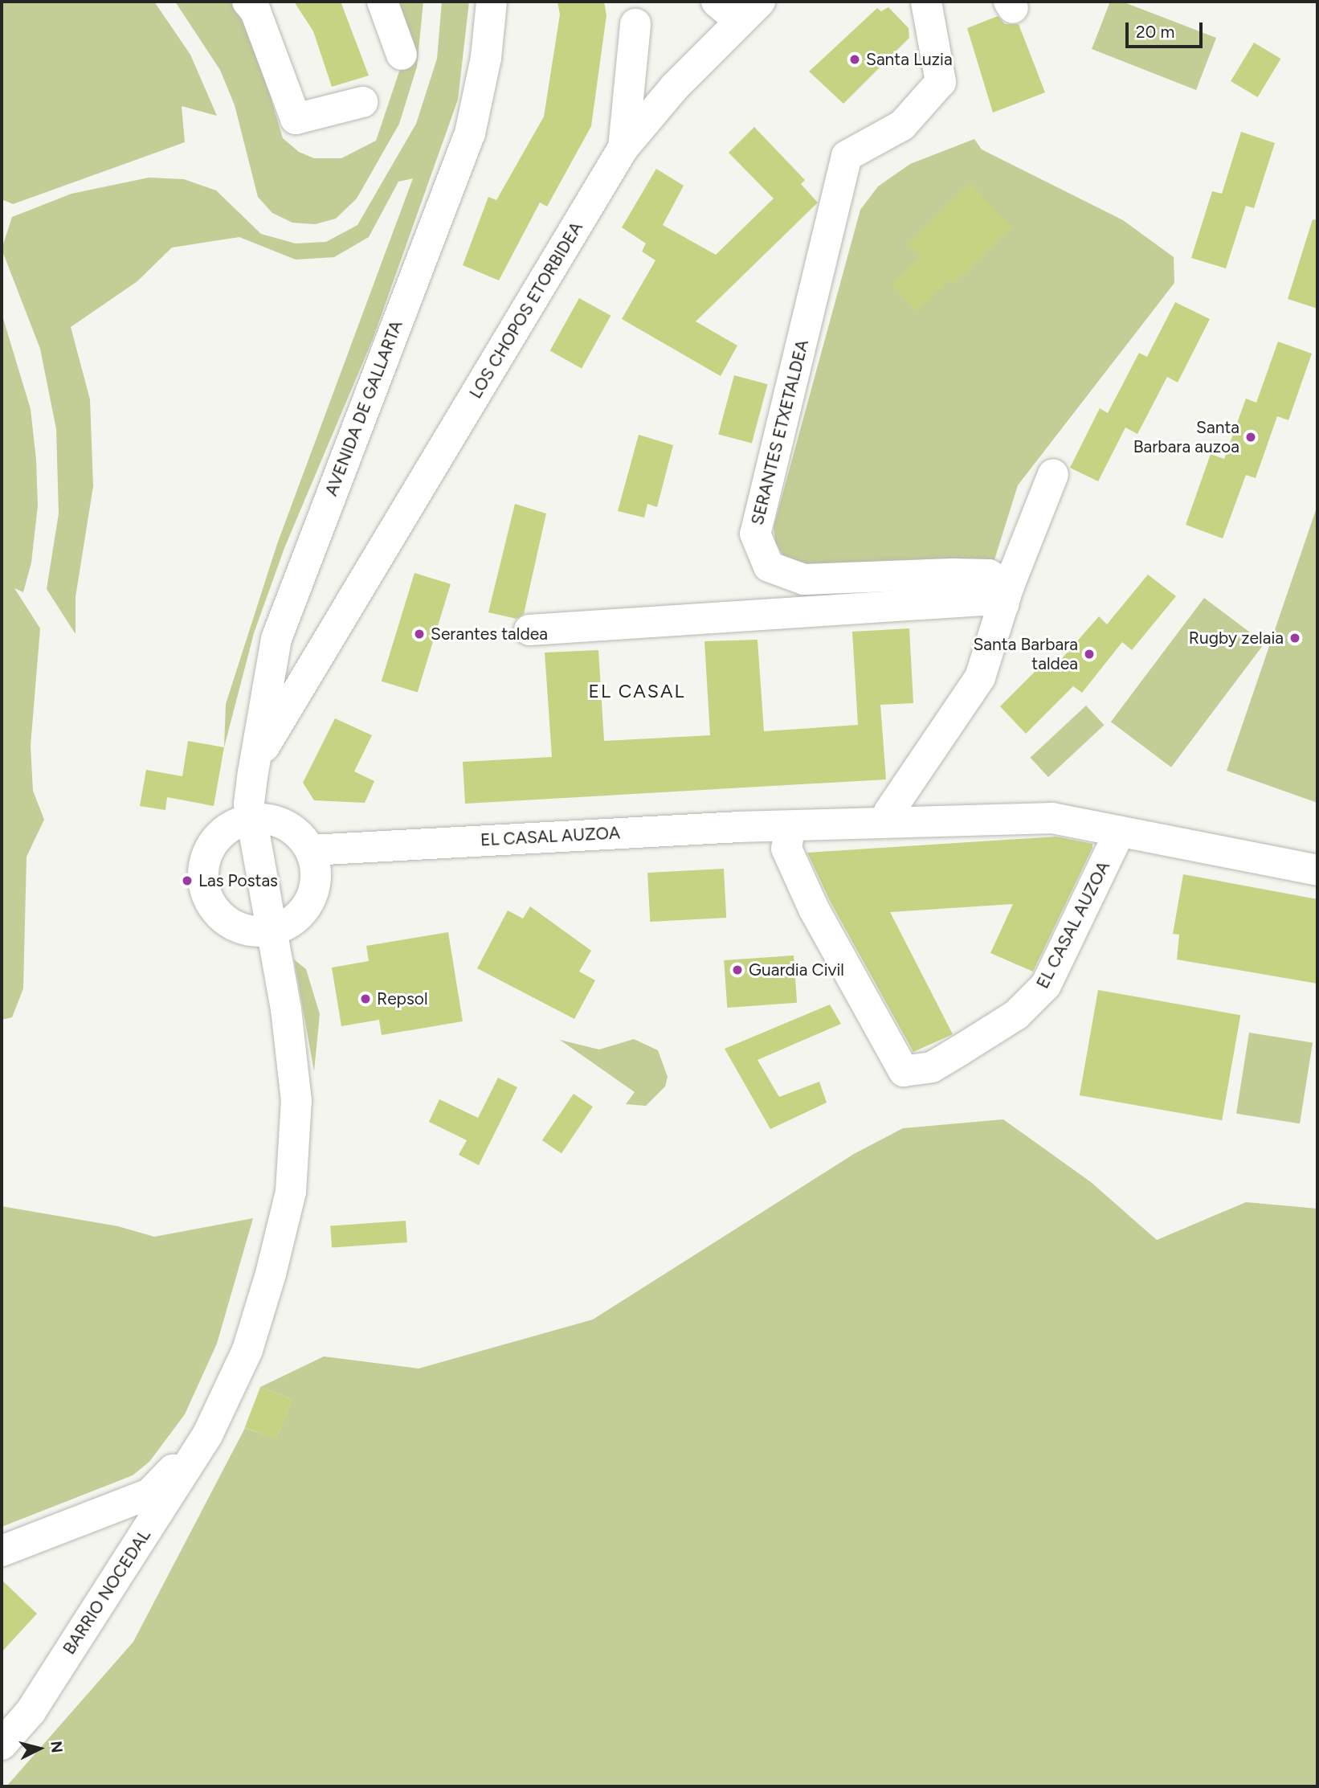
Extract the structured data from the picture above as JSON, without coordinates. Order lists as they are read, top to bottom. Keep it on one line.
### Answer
{"streets":{"street":["LOS CHOPOS ETORBIDEA","AVENIDA DE GALLARTA","SERANTES ETXETALDEA","EL CASAL AUZOA","BARRIO NOCEDAL"]},"crossings":[["LOS CHOPOS ETORBIDEA","AVENIDA DE GALLARTA"],["AVENIDA DE GALLARTA","BARRIO NOCEDAL"]],"districts":["EL CASAL"],"places":["Santa Luzia","Santa Barbara auzoa","Serantes taldea","Rugby zelaia","Santa Barbara taldea","Las Postas","Guardia Civil","Repsol"],"scale_bar":"20 m","north":"right"}
